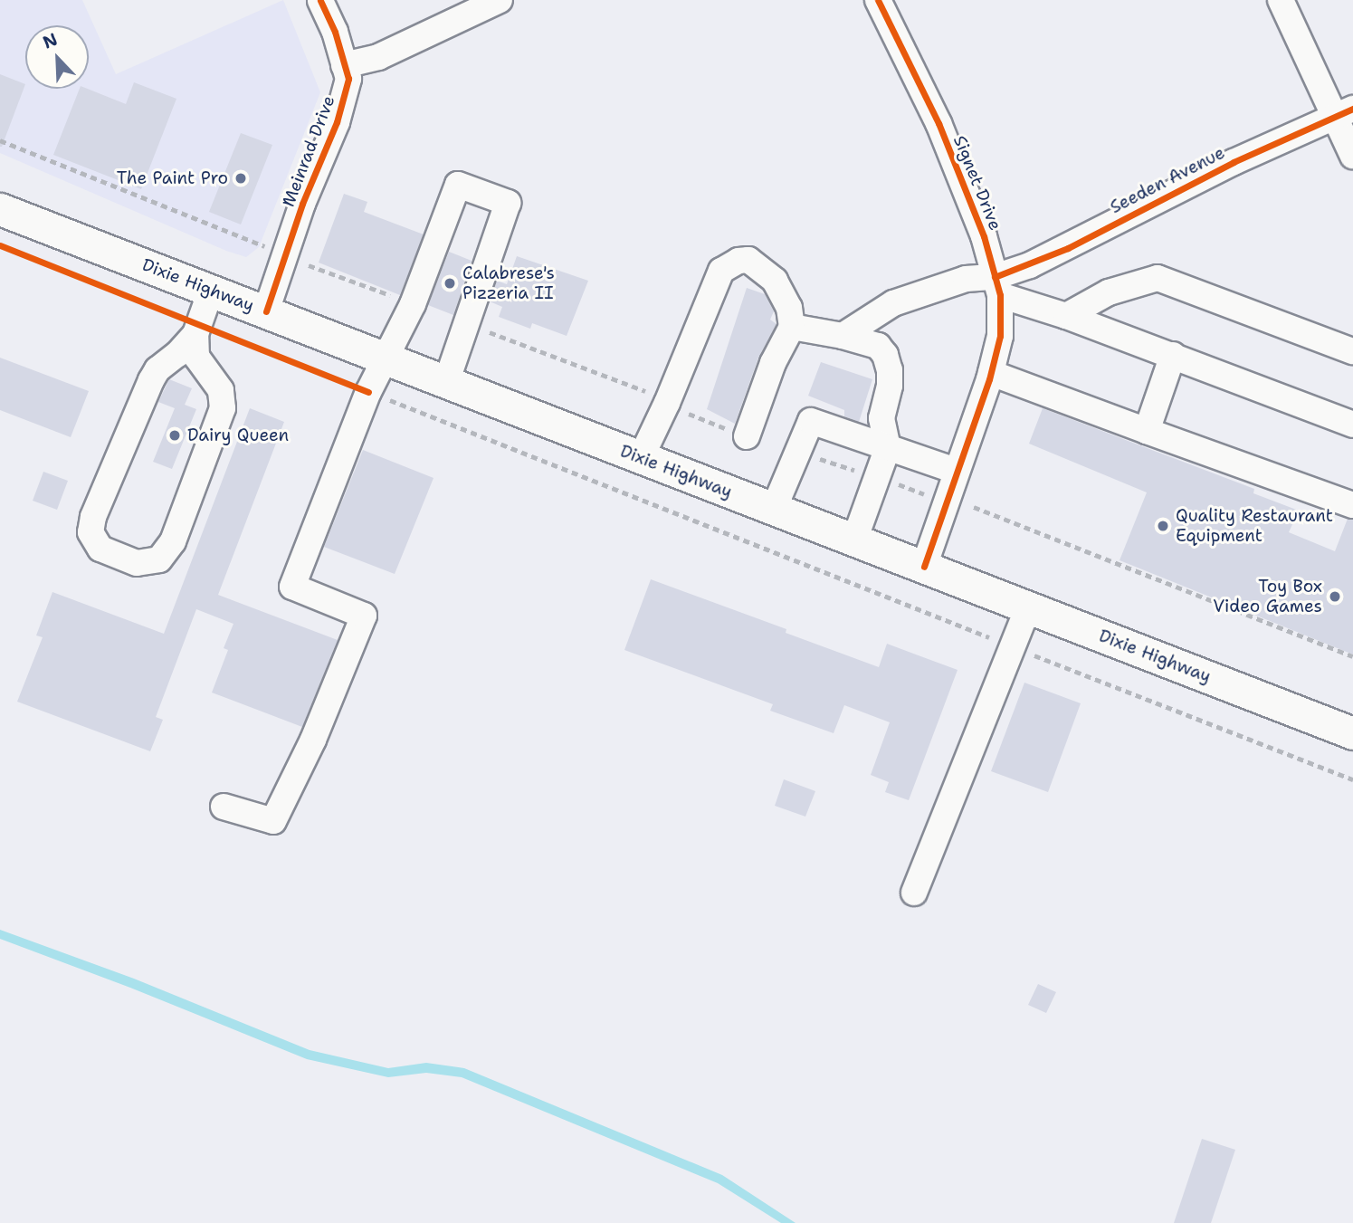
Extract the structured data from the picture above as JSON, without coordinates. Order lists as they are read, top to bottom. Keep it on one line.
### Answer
{"streets":{"main road":["Dixie Highway"],"street":["Meinrad Drive","Seeden Avenue","Signet Drive"]},"crossings":[["Meinrad Drive","Dixie Highway"],["Seeden Avenue","Signet Drive"],["Signet Drive","Dixie Highway"]],"places":["The Paint Pro","Calabrese's Pizzeria II","Dairy Queen","Quality Restaurant Equipment","Toy Box Video Games"],"north":"top left"}
